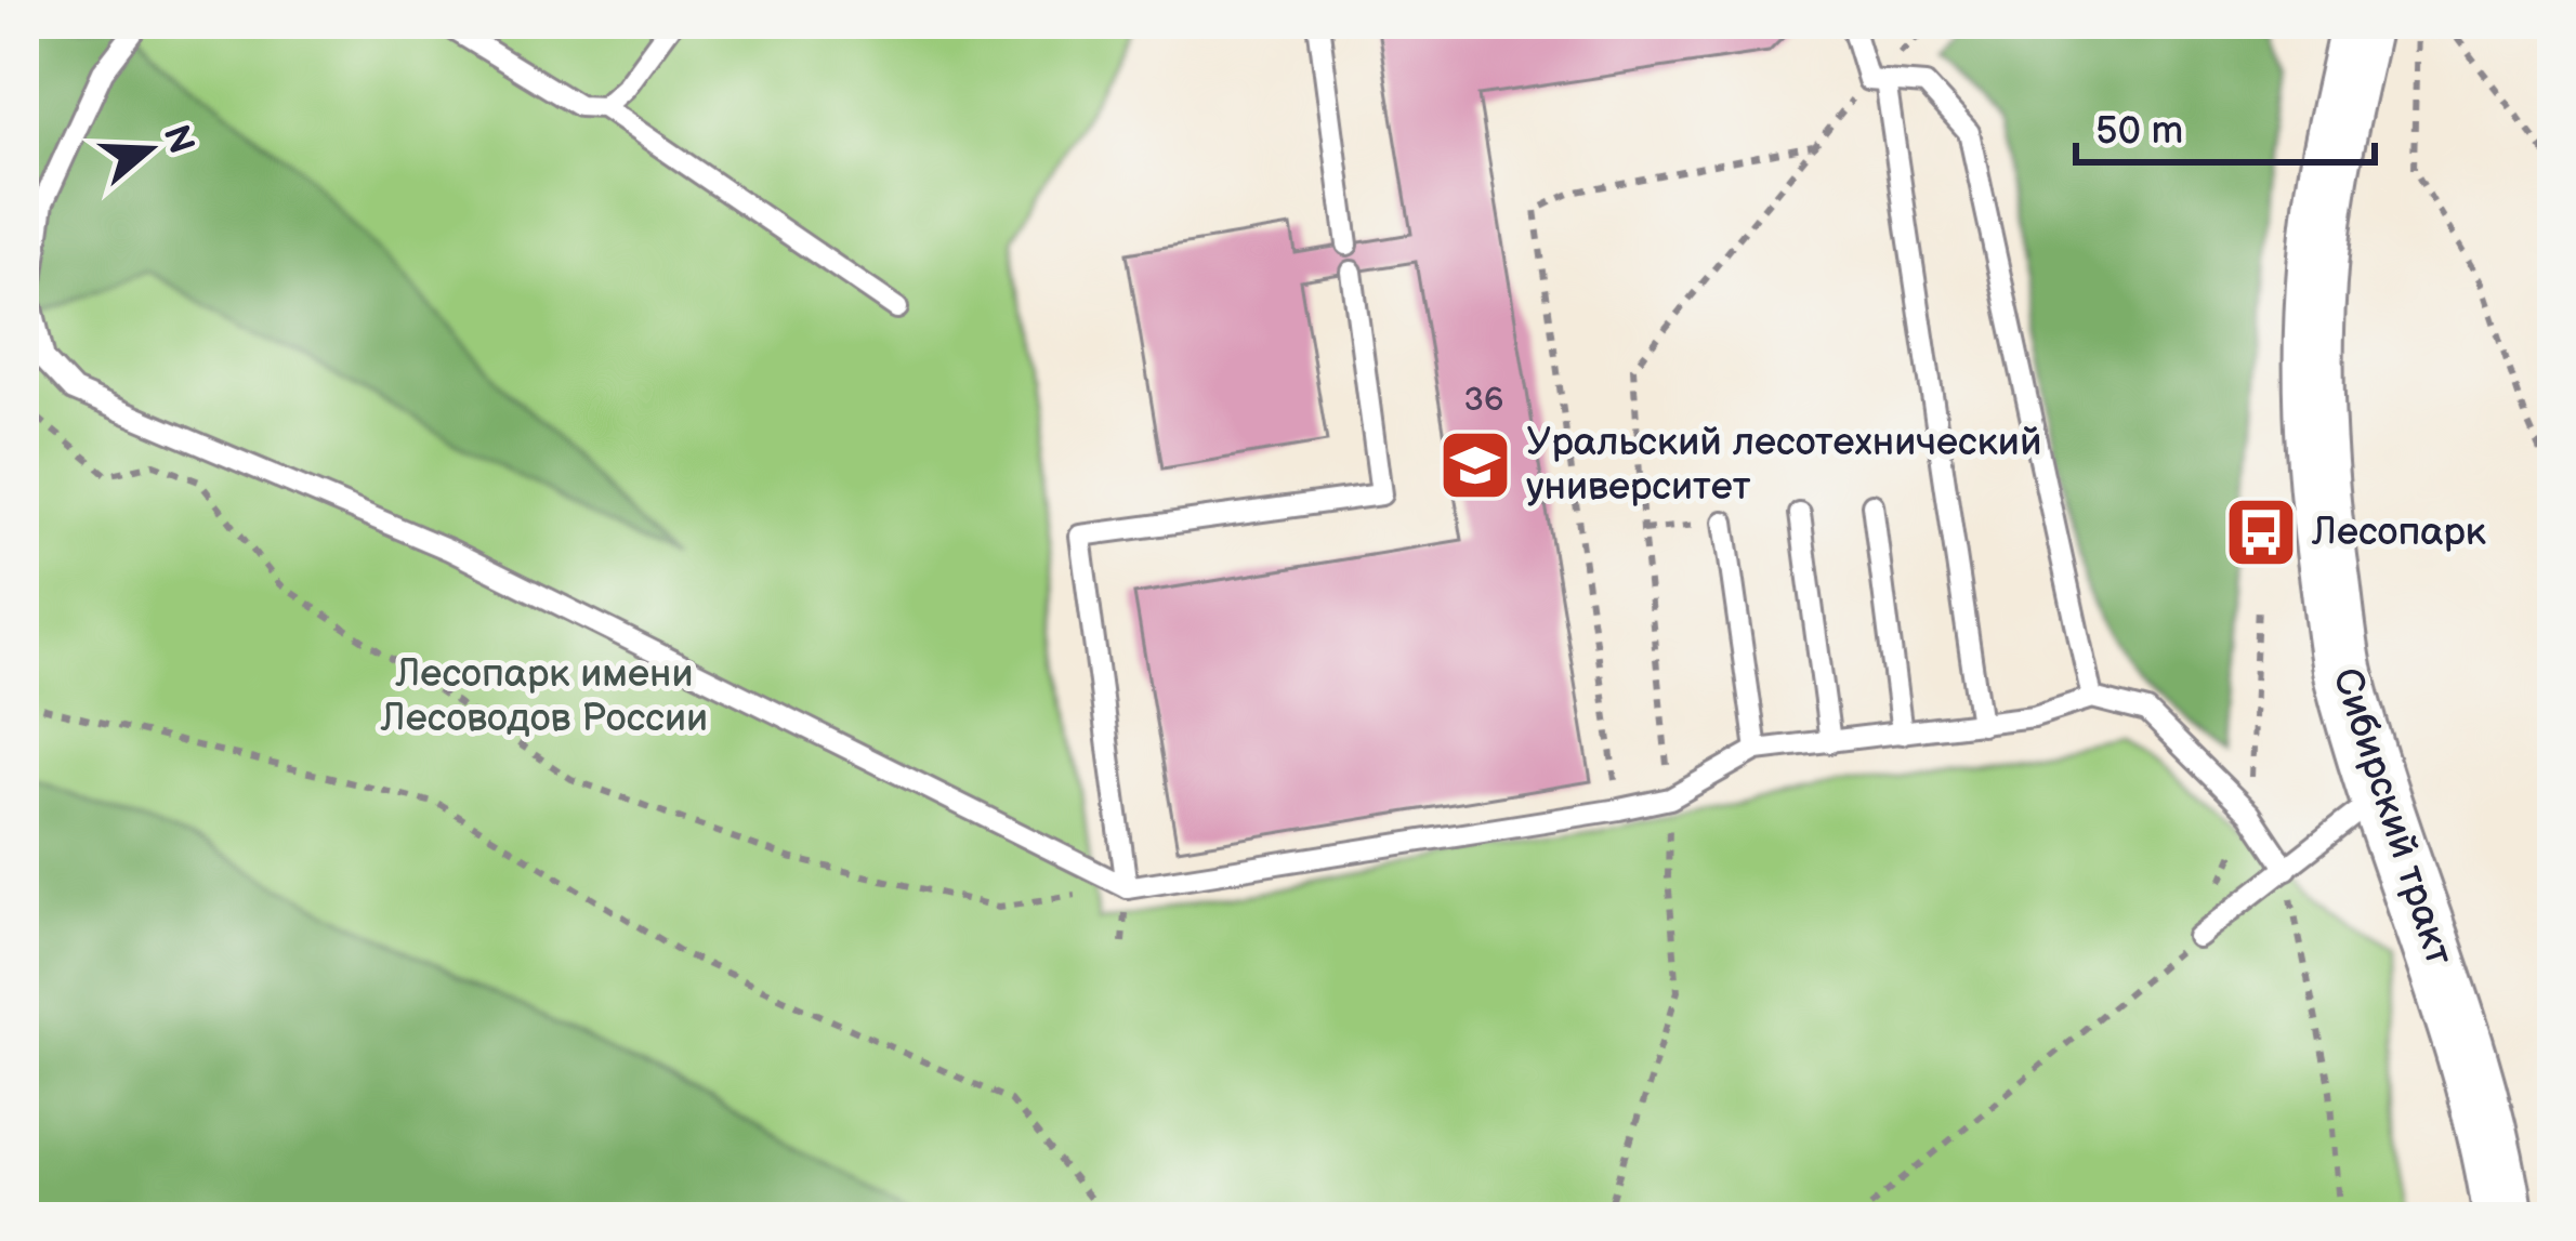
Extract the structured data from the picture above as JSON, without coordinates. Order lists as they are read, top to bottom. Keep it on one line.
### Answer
{"streets":{"main road":["Сибирский тракт"]},"parks":["Лесопарк имени Лесоводов России"],"places":{"school or university":["Уральский лесотехнический университет"],"bus stop":["Лесопарк"]},"house_numbers":["36"],"scale_bar":"50 m","north":"right"}
